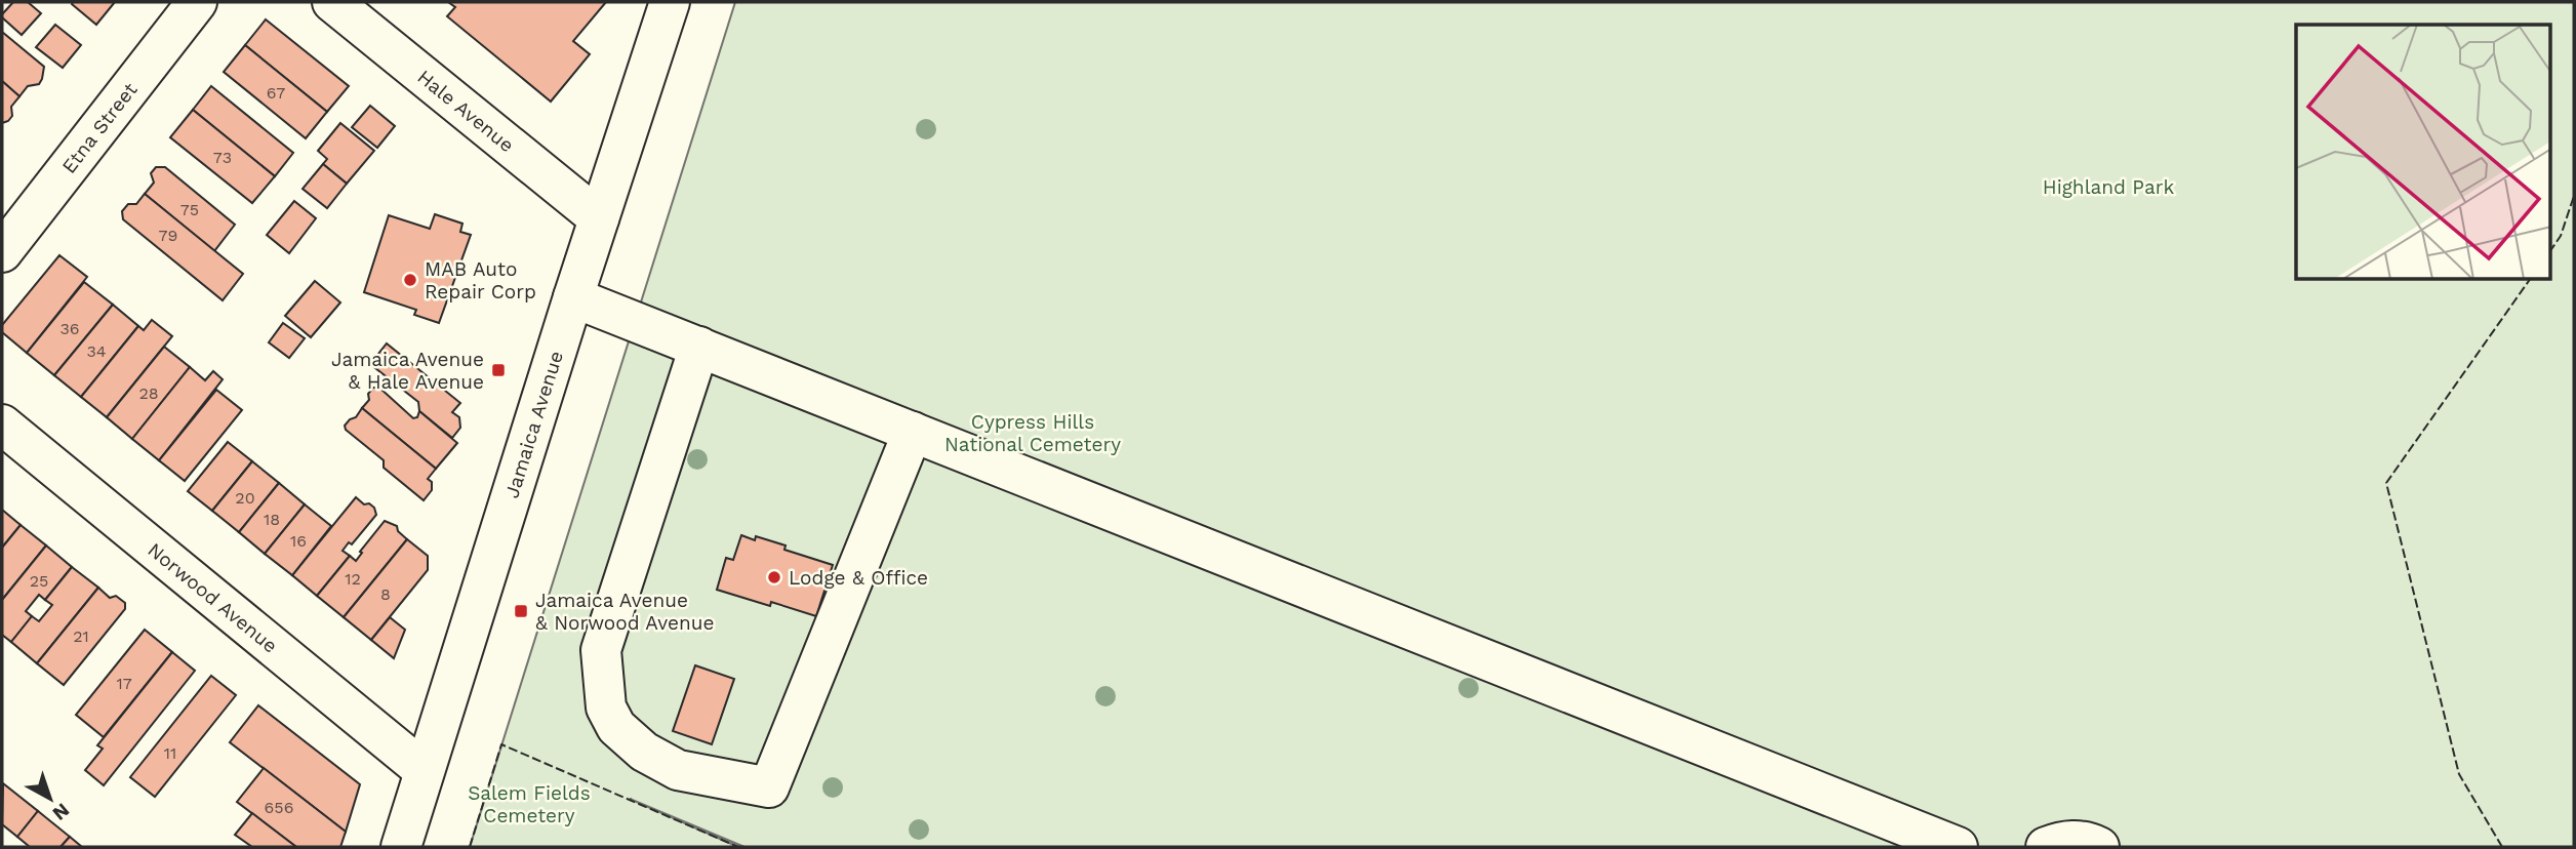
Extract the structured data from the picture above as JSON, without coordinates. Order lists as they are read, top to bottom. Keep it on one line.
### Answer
{"streets":{"street":["Hale Avenue","Etna Street","Jamaica Avenue","Norwood Avenue"]},"crossings":[["Hale Avenue","Jamaica Avenue"],["Jamaica Avenue","Norwood Avenue"]],"parks":["Highland Park","Cypress Hills National Cemetery","Salem Fields Cemetery"],"places":{"other":["MAB Auto Repair Corp","Lodge & Office"],"transit":["Jamaica Avenue & Hale Avenue","Jamaica Avenue & Norwood Avenue"]},"house_numbers":["67","73","75","79","36","34","28","20","18","16","12","25","8","21","17","11","656"],"north":"bottom right"}
